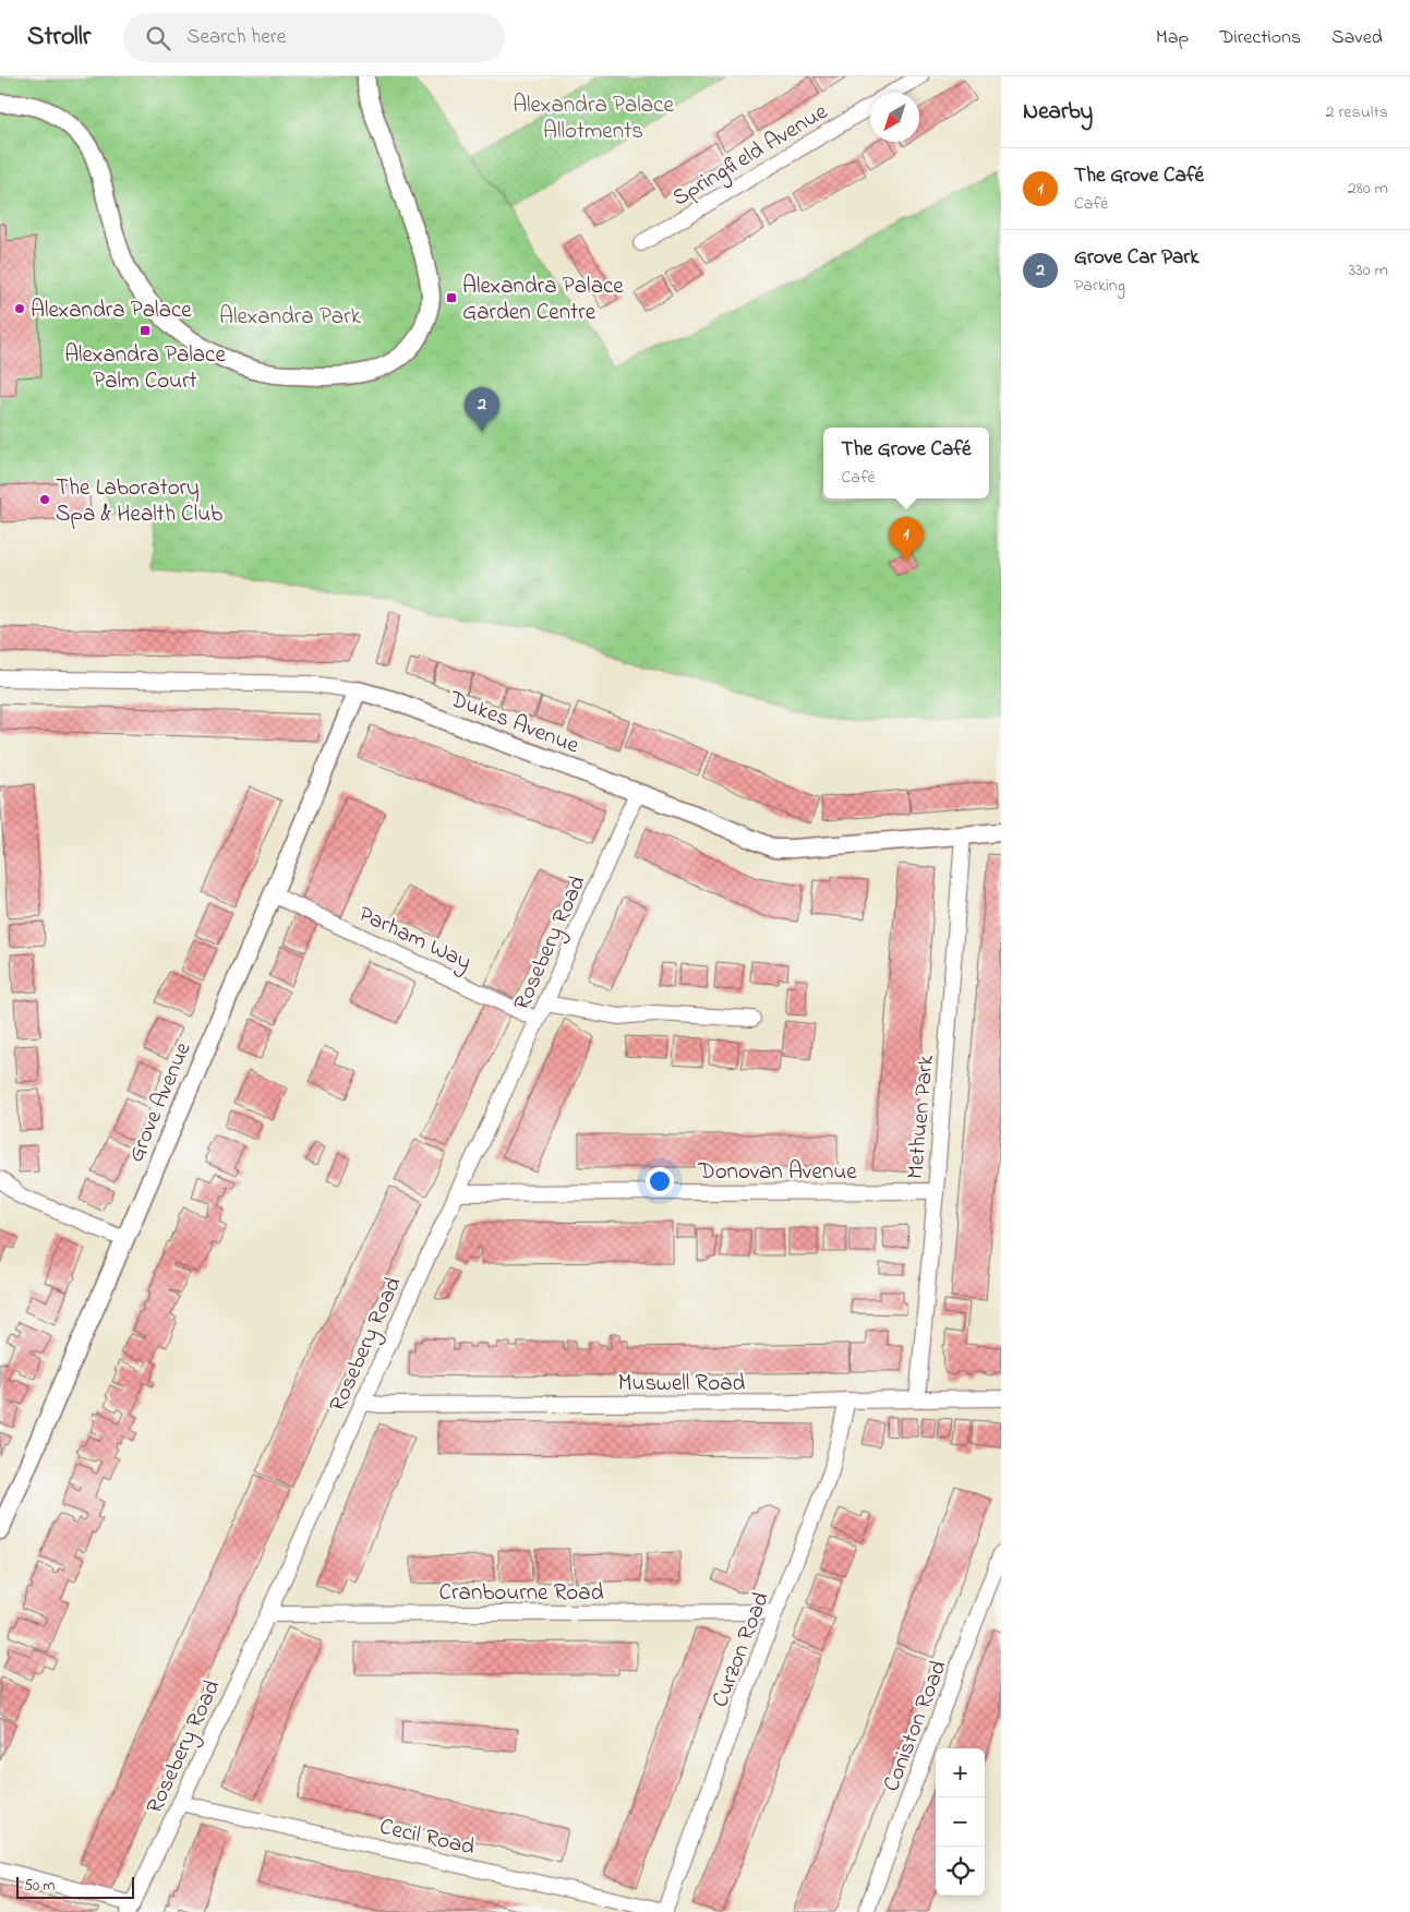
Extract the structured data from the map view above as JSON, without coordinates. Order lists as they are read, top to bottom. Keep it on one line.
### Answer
{"streets":{"street":["Springfield Avenue","Dukes Avenue","Parham Way","Rosebery Road","Grove Avenue","Methuen Park","Donovan Avenue","Muswell Road","Cranbourne Road","Curzon Road","Coniston Road","Cecil Road"]},"crossings":[["Dukes Avenue","Rosebery Road"],["Dukes Avenue","Grove Avenue"],["Dukes Avenue","Methuen Park"],["Parham Way","Rosebery Road"],["Parham Way","Grove Avenue"],["Rosebery Road","Donovan Avenue"],["Rosebery Road","Muswell Road"],["Rosebery Road","Cranbourne Road"],["Rosebery Road","Cecil Road"],["Methuen Park","Donovan Avenue"],["Methuen Park","Muswell Road"],["Muswell Road","Curzon Road"],["Cranbourne Road","Curzon Road"],["Curzon Road","Cecil Road"]],"parks":["Alexandra Palace Allotments","Alexandra Park"],"places":{"transit":["Alexandra Palace Garden Centre","Alexandra Palace Palm Court"],"other":["Alexandra Palace","The Laboratory Spa & Health Club"]},"scale_bar":"50 m","north":"bottom left","page":{"header":"Strollr","search":"Search here","nav":["Map","Directions","Saved"],"heading":["Nearby","2 results"],"list":[{"mark":"1","name":"The Grove Café","note":"Café","value":"280 m"},{"mark":"2","name":"Grove Car Park","note":"Parking","value":"330 m"}],"pins":["2","1"],"popup":["The Grove Café","Café"],"map_buttons":["+","−"],"scale":"50 m"}}
